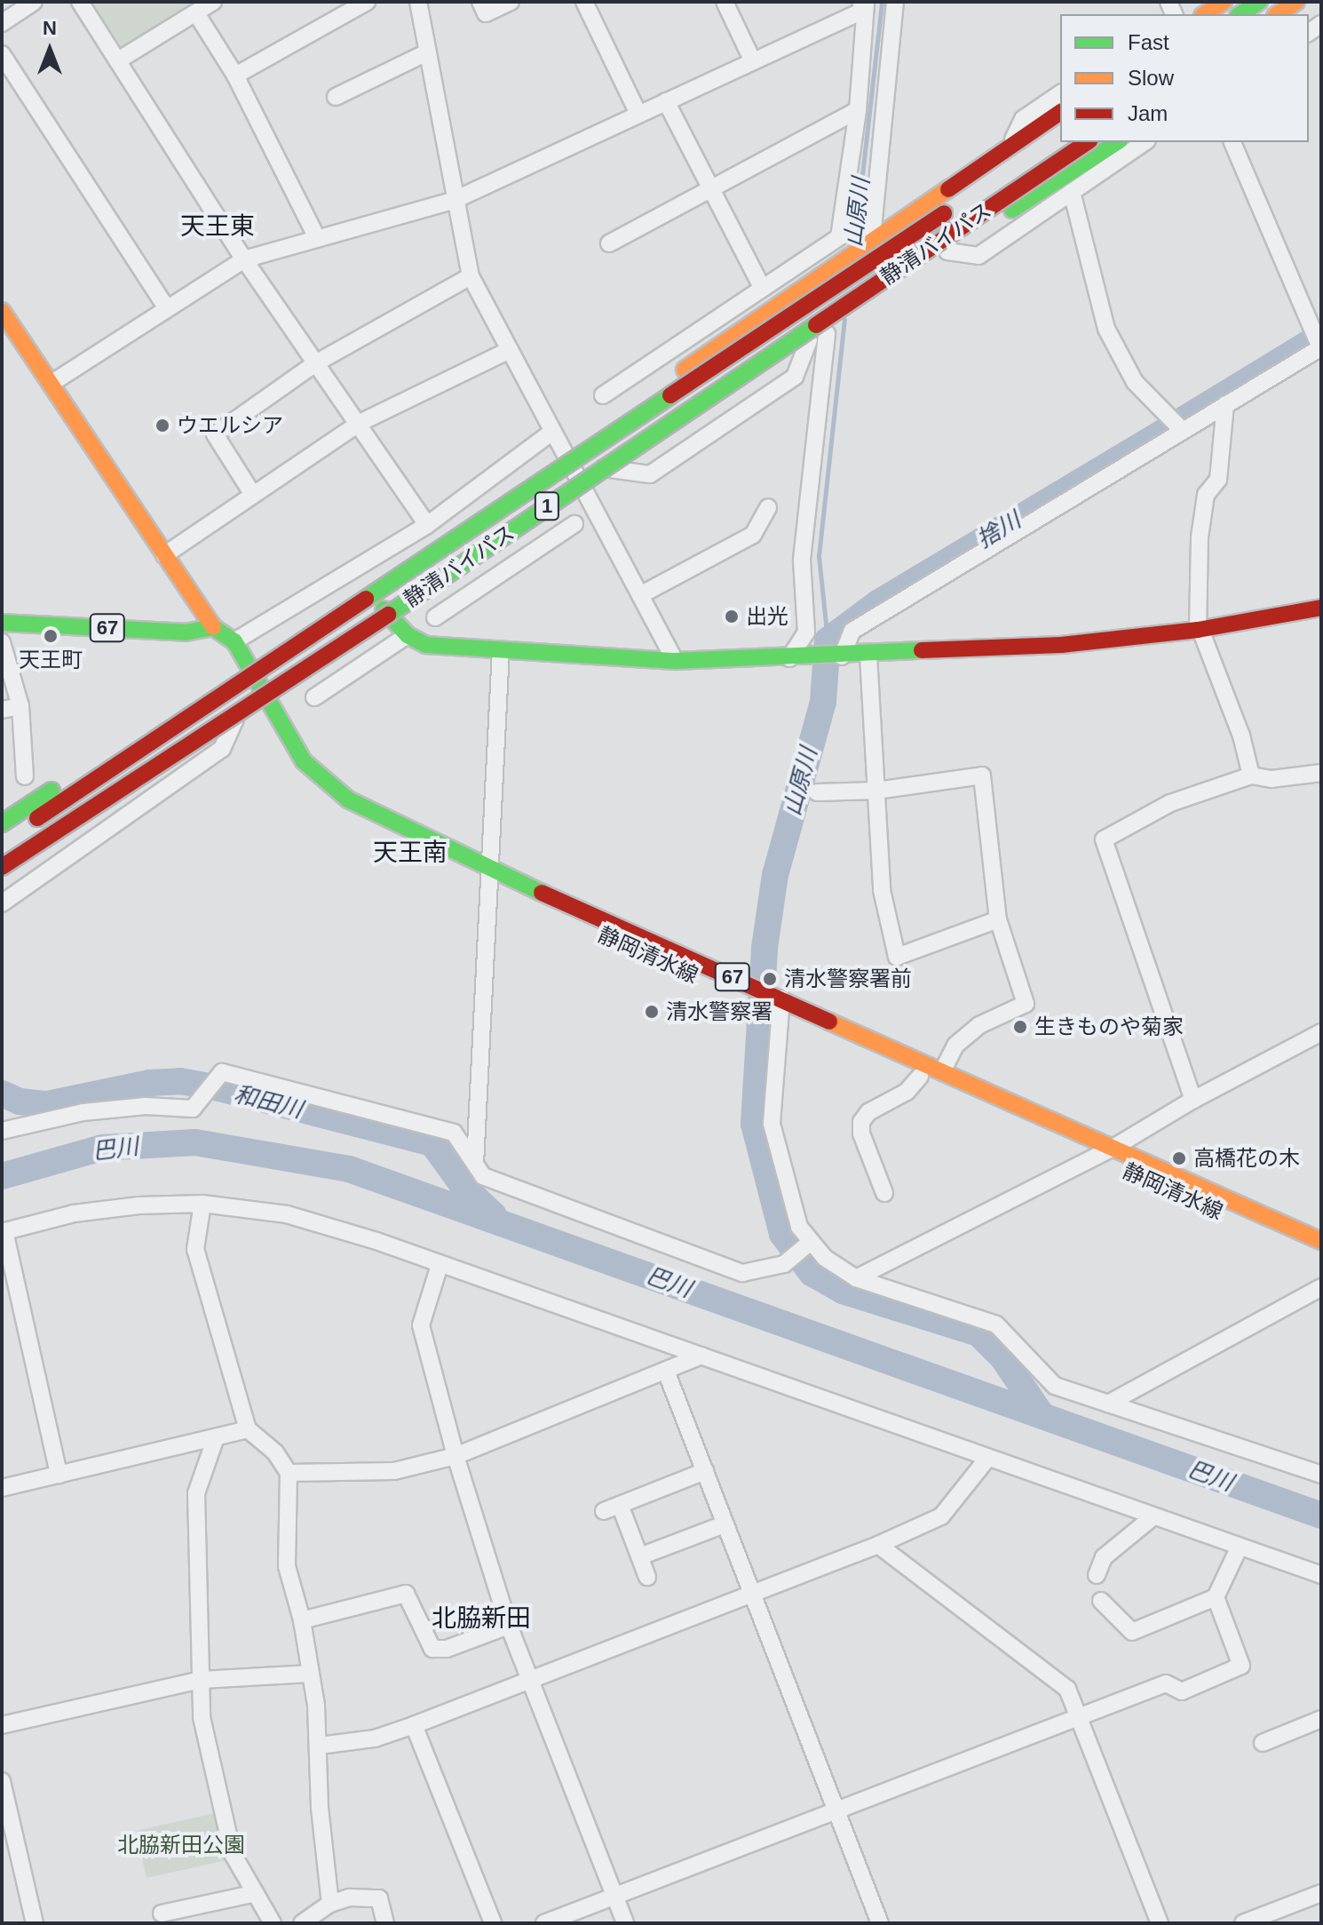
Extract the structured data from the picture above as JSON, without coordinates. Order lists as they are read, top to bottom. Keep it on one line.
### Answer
{"streets":{"main road":["静清バイパス","1","67","静岡清水線"]},"crossings":[["67","静岡清水線"]],"districts":["天王東","天王南","北脇新田"],"water":["山原川","捨川","和田川","巴川"],"parks":["北脇新田公園"],"places":["ウエルシア","出光","天王町","清水警察署前","清水警察署","生きものや菊家","高橋花の木"],"legend":["Fast","Slow","Jam"],"north":"top"}
